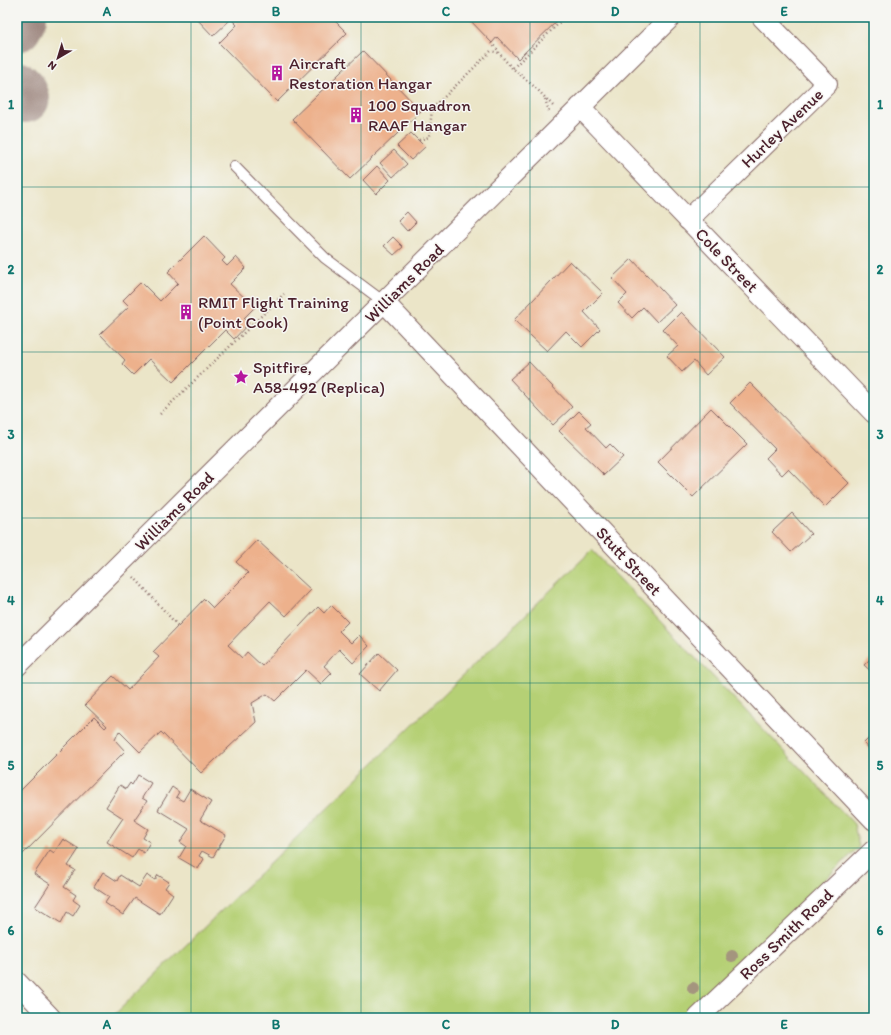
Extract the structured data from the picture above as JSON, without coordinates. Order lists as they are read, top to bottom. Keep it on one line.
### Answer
{"streets":{"street":["Hurley Avenue","Cole Street","Williams Road","Stutt Street","Ross Smith Road"]},"crossings":[["Hurley Avenue","Cole Street"],["Cole Street","Williams Road"],["Williams Road","Stutt Street"]],"places":{"building":["Aircraft Restoration Hangar","100 Squadron RAAF Hangar","RMIT Flight Training (Point Cook)"],"place":["Spitfire, A58-492 (Replica)"]},"north":"bottom left","grid":{"columns":["A","B","C","D","E"],"rows":["1","2","3","4","5","6"]}}
